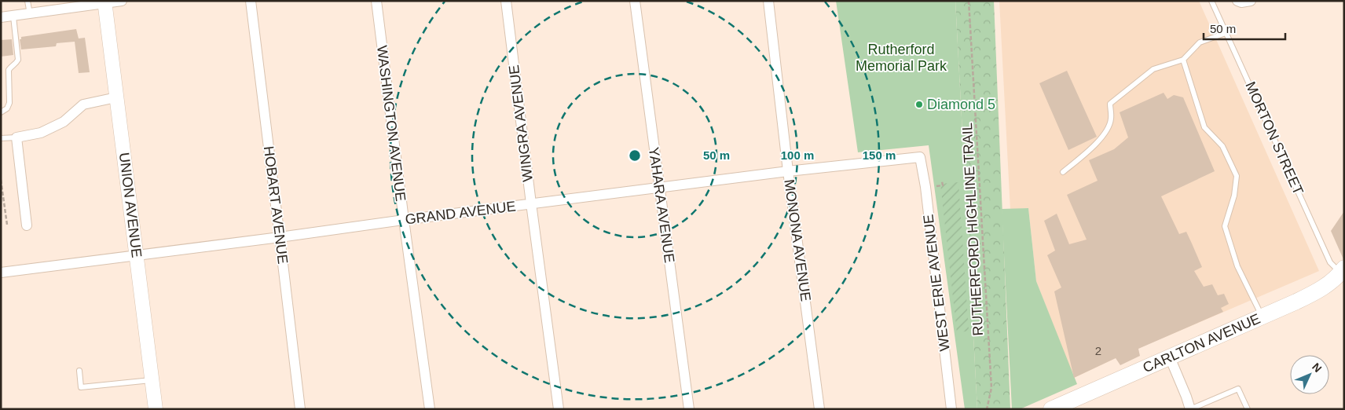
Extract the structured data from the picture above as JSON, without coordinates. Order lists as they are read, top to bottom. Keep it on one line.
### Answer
{"streets":{"main road":["UNION AVENUE","CARLTON AVENUE"],"street":["WASHINGTON AVENUE","WINGRA AVENUE","HOBART AVENUE","YAHARA AVENUE","GRAND AVENUE","MONONA AVENUE","WEST ERIE AVENUE"],"lane":["MORTON STREET"],"path":["RUTHERFORD HIGHLINE TRAIL"]},"crossings":[["WASHINGTON AVENUE","GRAND AVENUE"],["WINGRA AVENUE","GRAND AVENUE"],["MORTON STREET","CARLTON AVENUE"],["UNION AVENUE","GRAND AVENUE"],["HOBART AVENUE","GRAND AVENUE"],["YAHARA AVENUE","GRAND AVENUE"],["GRAND AVENUE","MONONA AVENUE"],["GRAND AVENUE","WEST ERIE AVENUE"]],"parks":["Rutherford Memorial Park"],"places":["Diamond 5"],"house_numbers":["2"],"scale_bar":"50 m","north":"top right","rings":["50 m","100 m","150 m"]}
